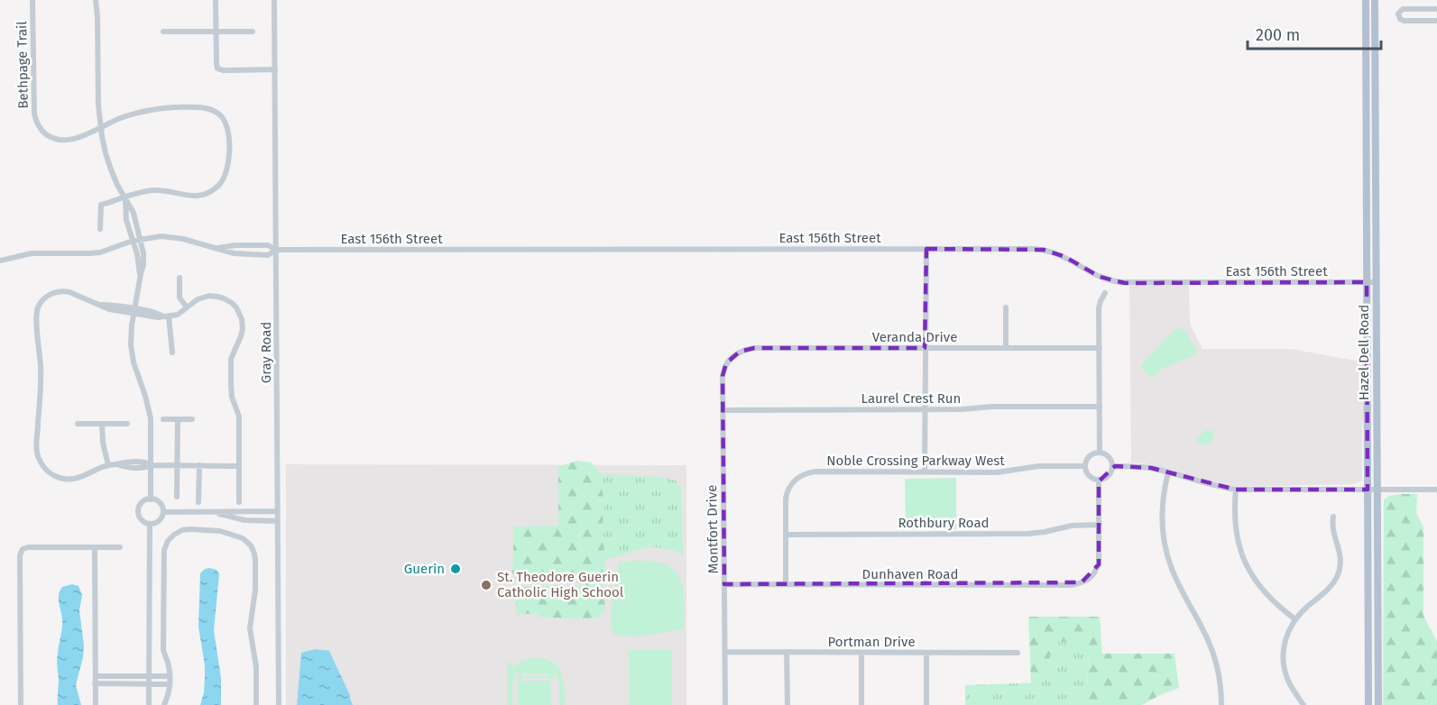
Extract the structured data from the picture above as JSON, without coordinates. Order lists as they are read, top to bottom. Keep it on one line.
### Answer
{"streets":{"main road":["Hazel Dell Road"],"street":["Bethpage Trail","East 156th Street","Veranda Drive","Gray Road","Laurel Crest Run","Noble Crossing Parkway West","Rothbury Road","Montfort Drive","Dunhaven Road","Portman Drive"]},"crossings":[["East 156th Street","Gray Road"],["East 156th Street","Hazel Dell Road"],["Veranda Drive","Montfort Drive"],["Laurel Crest Run","Montfort Drive"],["Noble Crossing Parkway West","Rothbury Road"],["Rothbury Road","Dunhaven Road"],["Montfort Drive","Dunhaven Road"],["Montfort Drive","Portman Drive"]],"places":["Guerin","St. Theodore Guerin Catholic High School"],"scale_bar":"200 m"}
